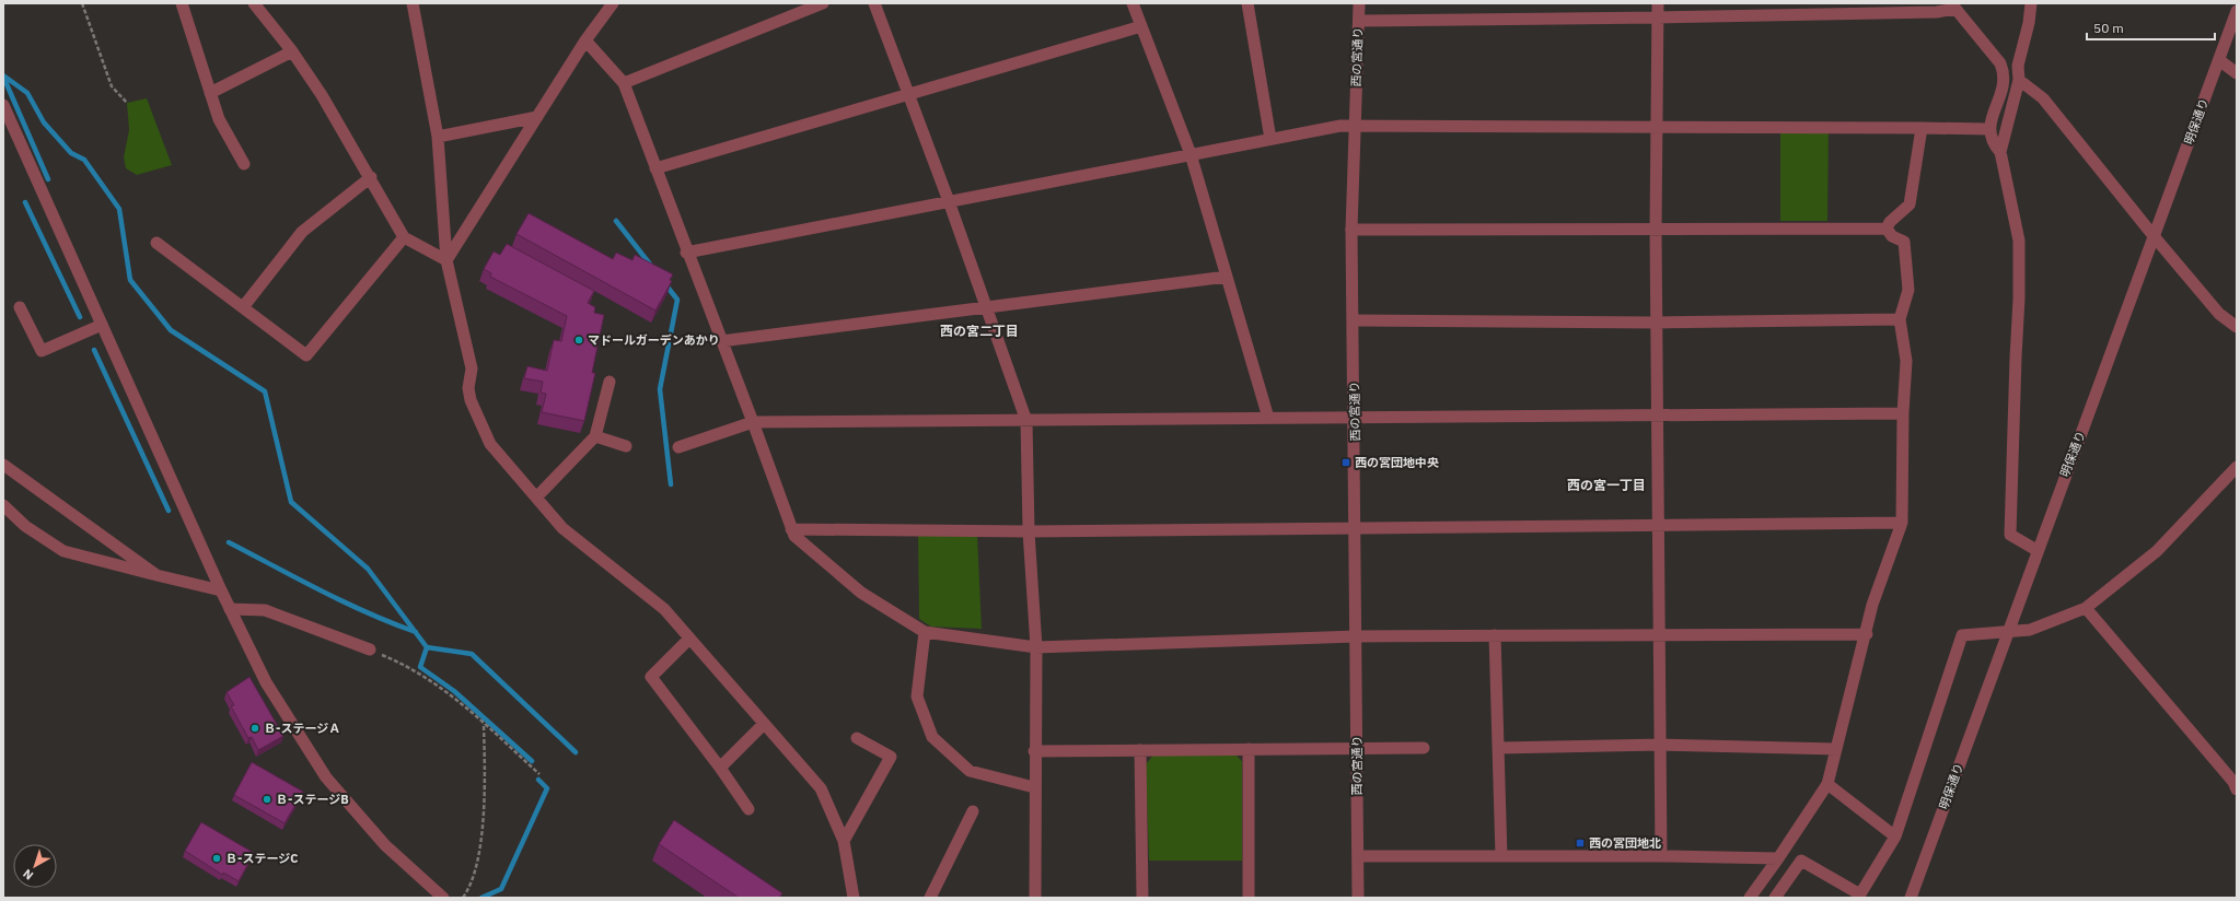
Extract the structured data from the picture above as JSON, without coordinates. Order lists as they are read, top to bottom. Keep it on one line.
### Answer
{"streets":{"street":["西の宮通り","明保通り"]},"districts":["西の宮二丁目","西の宮一丁目"],"places":{"other":["マドールガーデンあかり","Ｂ‐ステージＡ","Ｂ‐ステージB","Ｂ‐ステージC"],"transit":["西の宮団地中央","西の宮団地北"]},"scale_bar":"50 m","north":"bottom left"}
